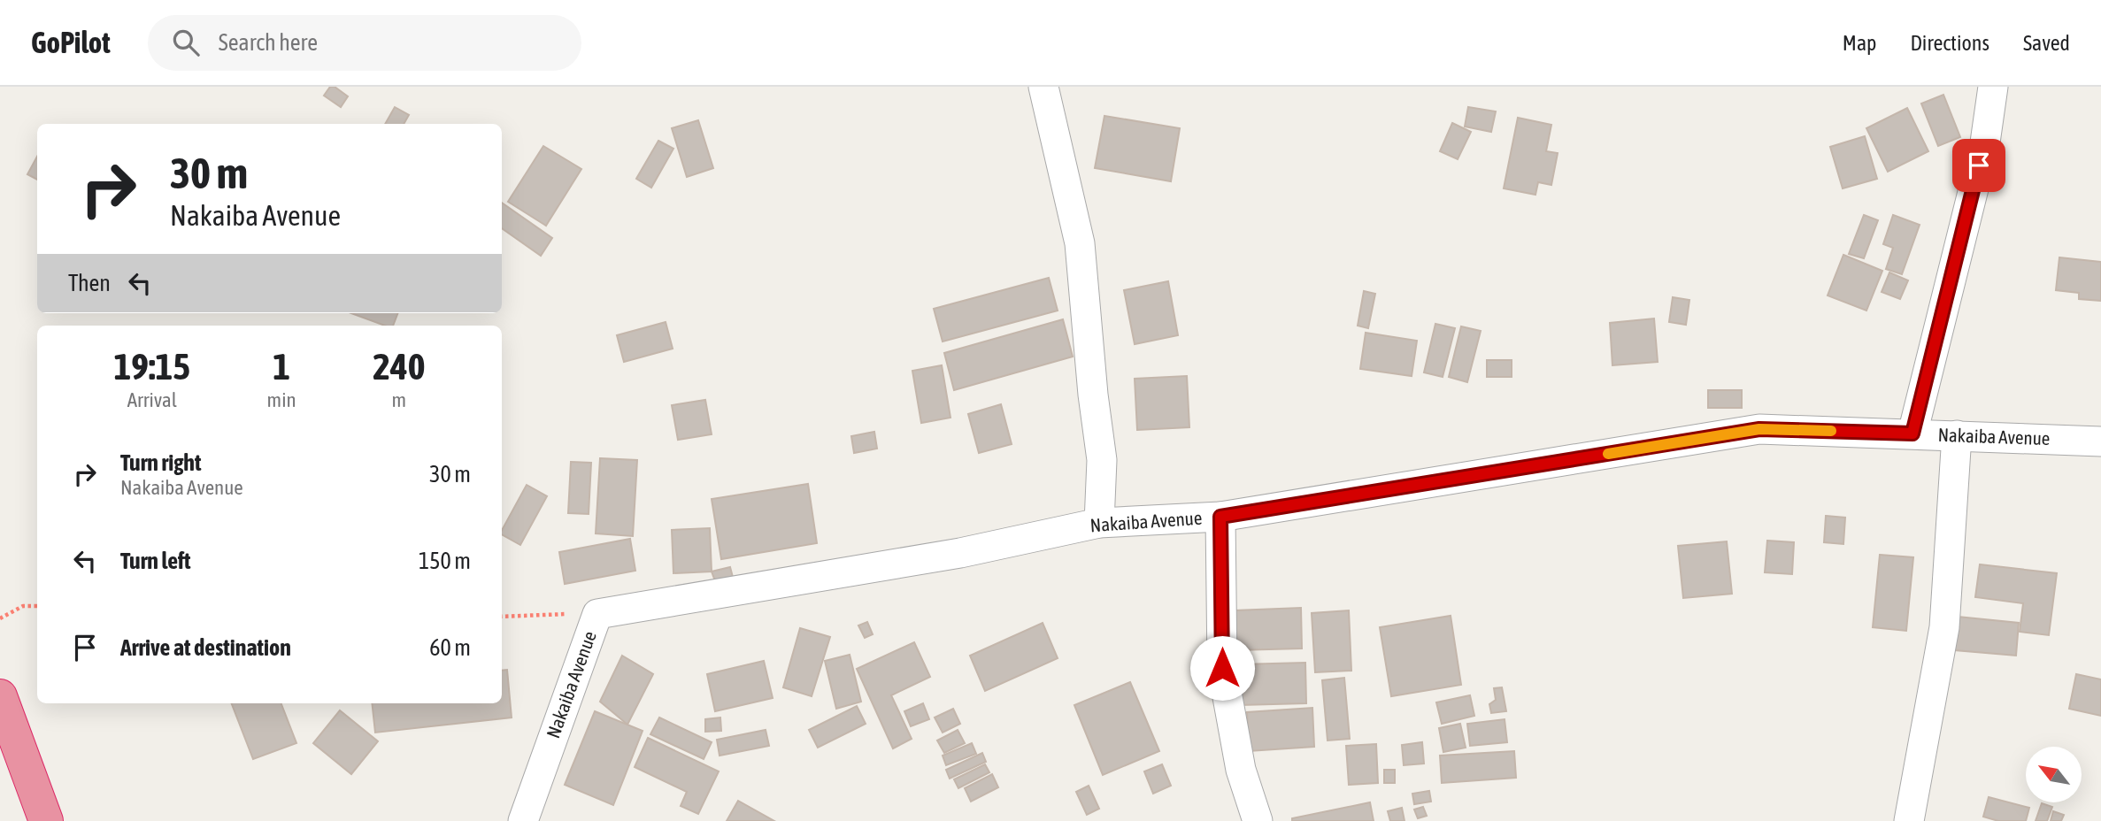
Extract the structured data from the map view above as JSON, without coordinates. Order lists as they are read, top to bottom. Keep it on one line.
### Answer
{"streets":{"street":["Nakaiba Avenue"]},"north":"top left","page":{"header":"GoPilot","search":"Search here","nav":["Map","Directions","Saved"],"turn":["30 m","Nakaiba Avenue"],"then":"Then","eta":["19:15","Arrival","1","min","240","m"],"list":[{"name":"Turn right","note":"Nakaiba Avenue","value":"30 m"},{"name":"Turn left","value":"150 m"},{"name":"Arrive at destination","value":"60 m"}]}}
